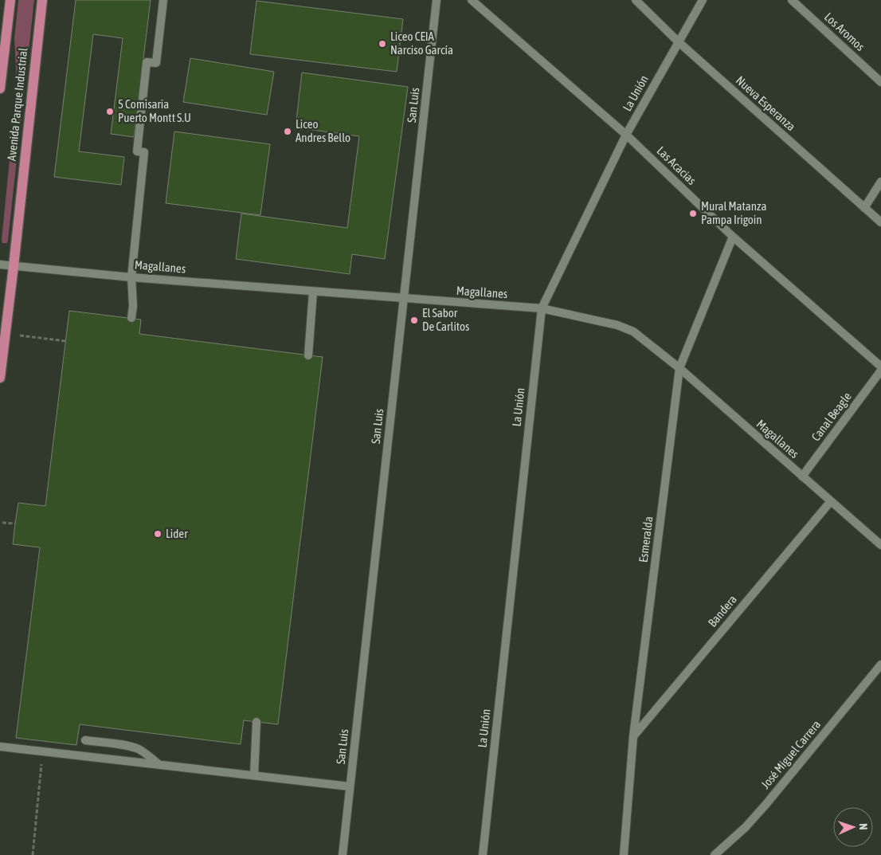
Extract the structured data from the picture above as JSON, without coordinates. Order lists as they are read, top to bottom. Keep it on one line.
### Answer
{"streets":{"main road":["Avenida Parque Industrial"],"street":["Los Aromos","La Unión","Nueva Esperanza","San Luis","Las Acacias","Magallanes","Canal Beagle","Esmeralda","Bandera","José Miguel Carrera"]},"crossings":[["La Unión","Nueva Esperanza"],["La Unión","Las Acacias"],["La Unión","Magallanes"],["Avenida Parque Industrial","Magallanes"],["San Luis","Magallanes"],["Las Acacias","Esmeralda"],["Magallanes","Canal Beagle"],["Magallanes","Esmeralda"],["Magallanes","Bandera"],["Esmeralda","Bandera"]],"places":["Liceo CEIA Narciso García","5 Comisaria Puerto Montt S.U","Liceo Andres Bello","Mural Matanza Pampa Irigoin","El Sabor De Carlitos","Lider"],"north":"right"}
